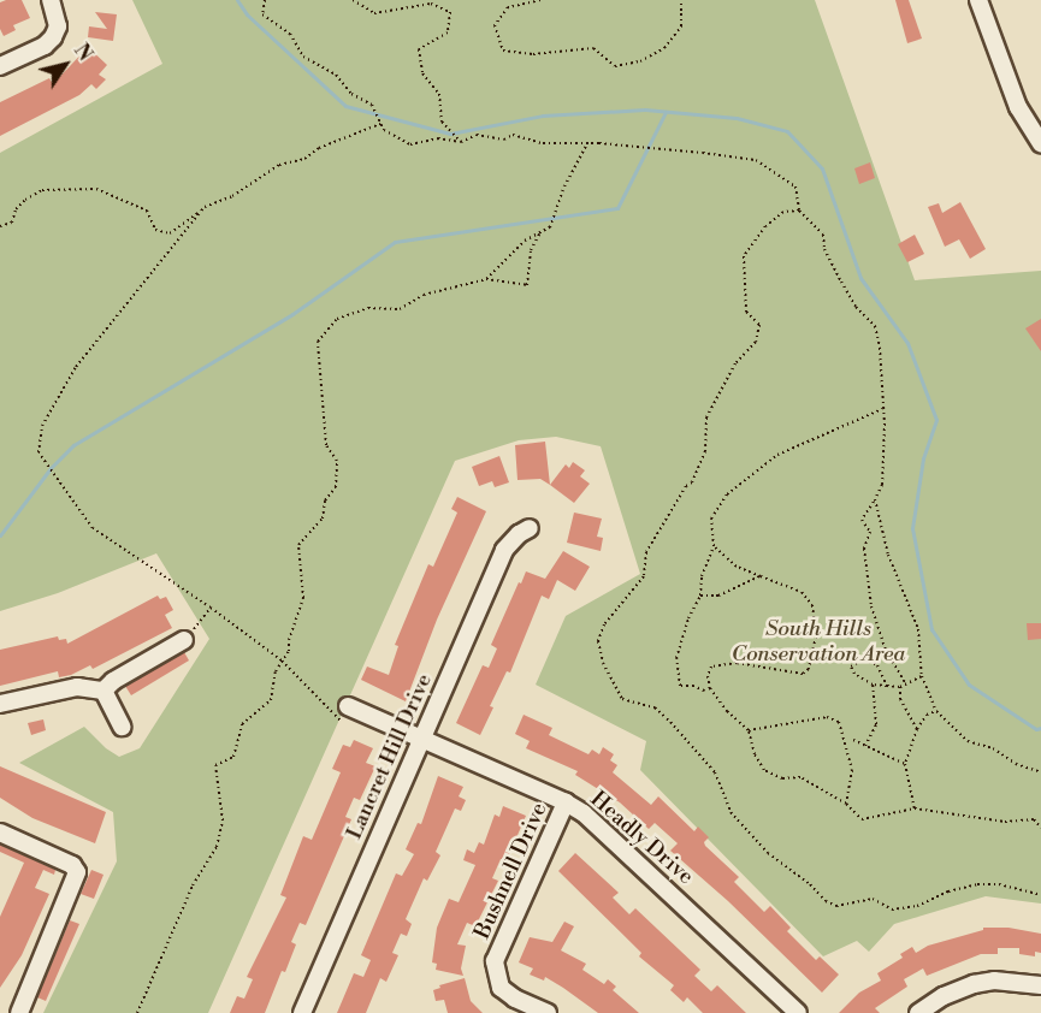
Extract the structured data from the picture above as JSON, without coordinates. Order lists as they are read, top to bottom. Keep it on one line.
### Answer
{"streets":{"street":["Lancret Hill Drive","Headly Drive","Bushnell Drive"]},"crossings":[["Lancret Hill Drive","Headly Drive"],["Headly Drive","Bushnell Drive"]],"parks":["South Hills Conservation Area"],"north":"top right"}
